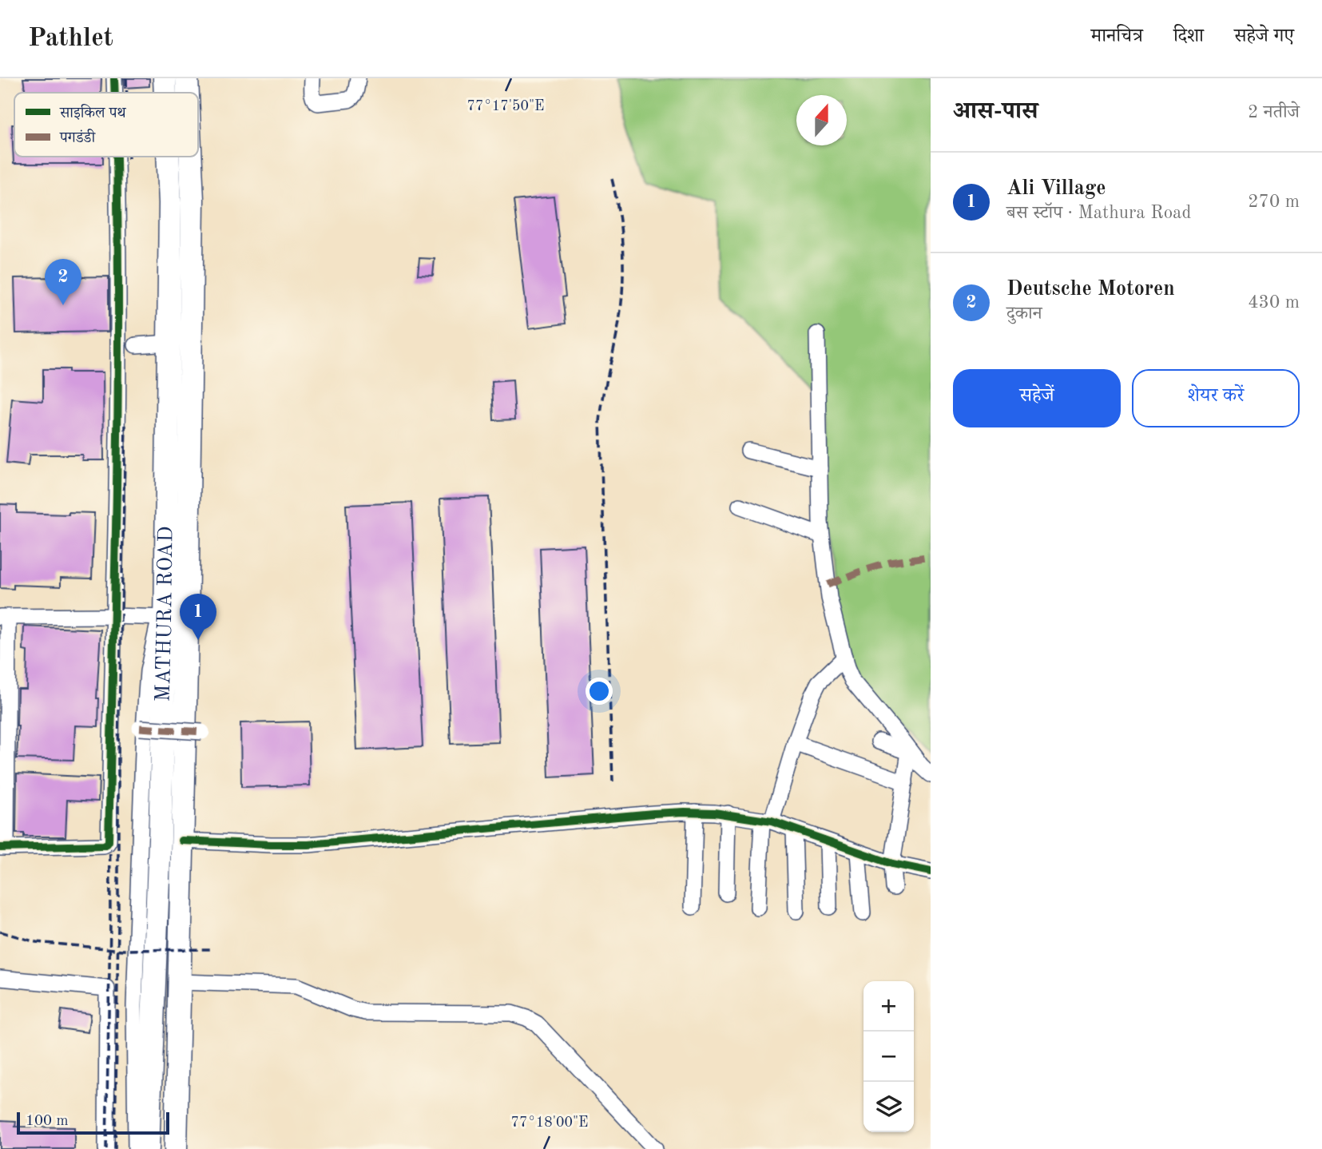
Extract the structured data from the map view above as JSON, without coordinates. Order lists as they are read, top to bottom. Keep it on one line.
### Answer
{"streets":{"highway":["MATHURA ROAD"]},"legend":["साइकिल पथ","पगडंडी"],"scale_bar":"100 m","north":"top","page":{"header":"Pathlet","nav":["मानचित्र","दिशा","सहेजे गए"],"heading":["आस-पास","2 नतीजे"],"list":[{"mark":"1","name":"Ali Village","note":"बस स्टॉप · Mathura Road","value":"270 m"},{"mark":"2","name":"Deutsche Motoren","note":"दुकान","value":"430 m"}],"pins":["2","1"],"buttons":["सहेजें","शेयर करें"],"map_buttons":["+","−"],"scale":"100 m"},"coordinates":["77°17'50\"E","77°18'00\"E"]}
